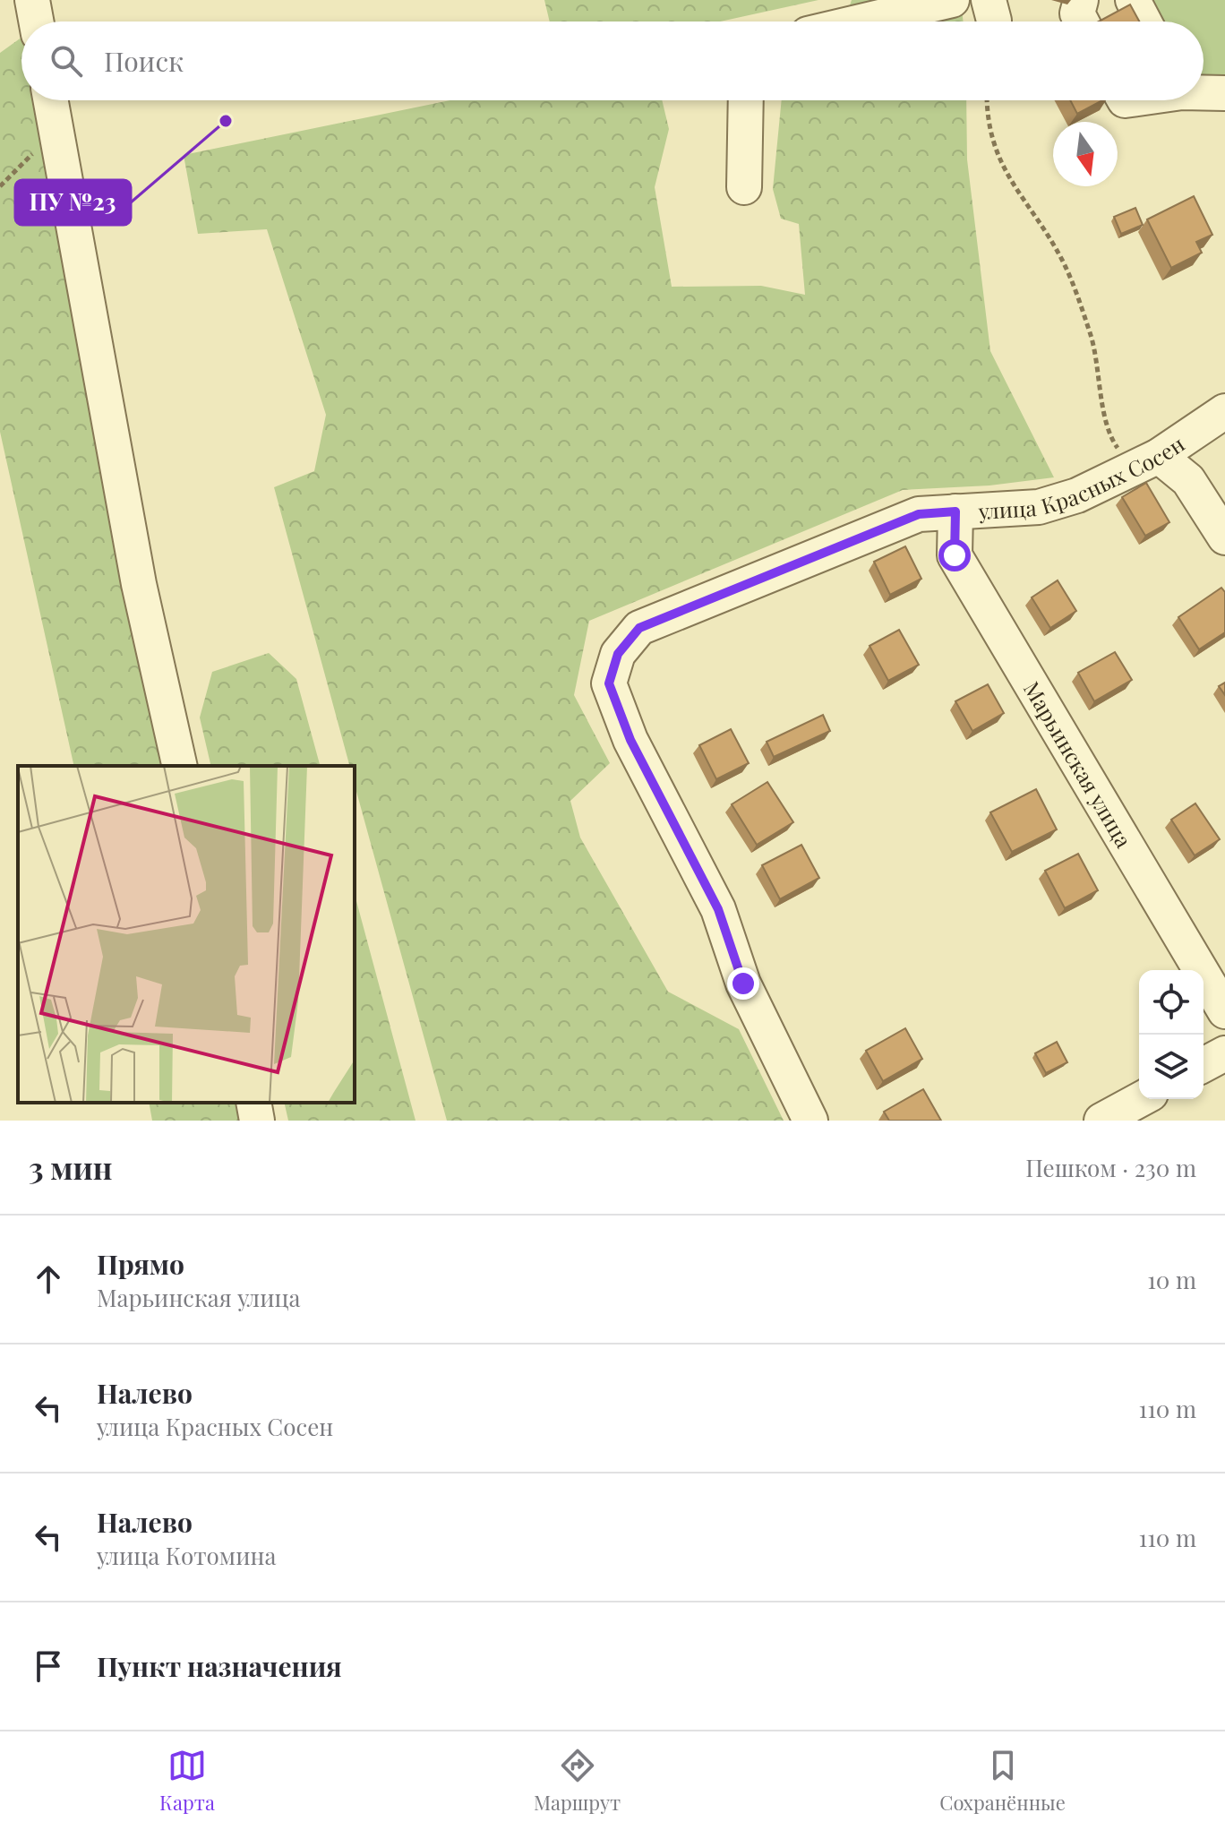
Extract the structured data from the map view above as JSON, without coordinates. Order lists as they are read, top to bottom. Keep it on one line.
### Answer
{"streets":{"street":["улица Красных Сосен","Марьинская улица"]},"crossings":[["улица Красных Сосен","Марьинская улица"]],"places":["ПУ №23"],"north":"bottom","page":{"search":"Поиск","heading":["3 мин","Пешком · 230 m"],"list":[["Прямо","Марьинская улица","10 m"],["Налево","улица Красных Сосен","110 m"],["Налево","улица Котомина","110 m"],"Пункт назначения"],"nav":["Карта","Маршрут","Сохранённые"]}}
